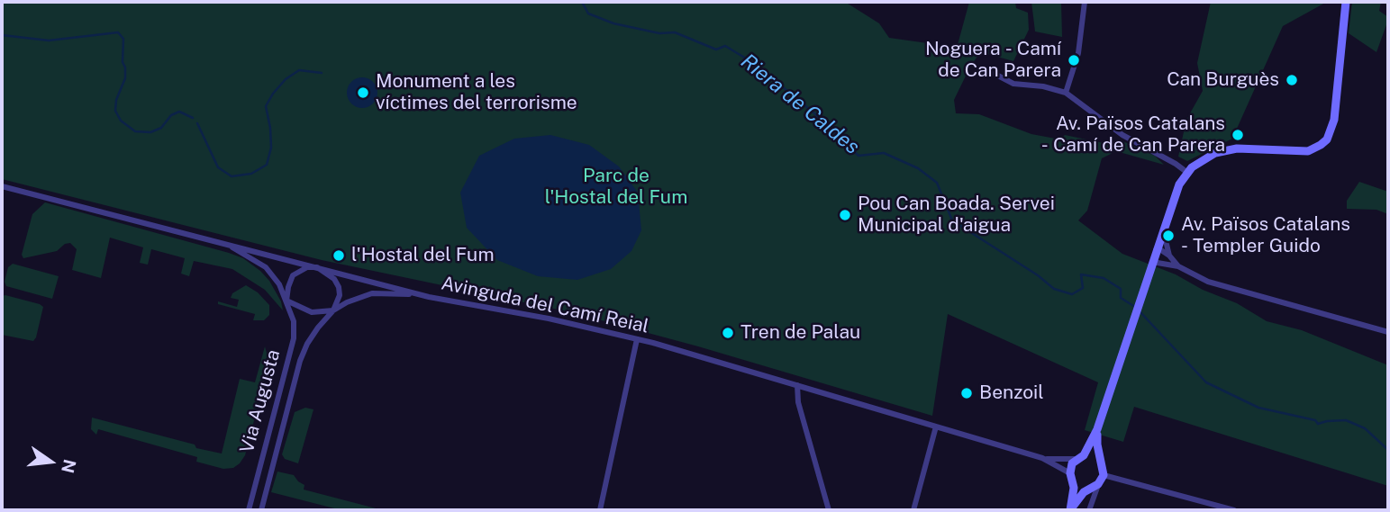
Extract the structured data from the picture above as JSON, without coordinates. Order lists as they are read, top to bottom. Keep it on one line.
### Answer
{"streets":{"street":["Avinguda del Camí Reial","Via Augusta"]},"crossings":[["Avinguda del Camí Reial","Via Augusta"]],"water":["Riera de Caldes"],"parks":["Parc de l'Hostal del Fum"],"places":["Noguera - Camí de Can Parera","Can Burguès","Monument a les víctimes del terrorisme","Av. Països Catalans - Camí de Can Parera","Pou Can Boada. Servei Municipal d'aigua","Av. Països Catalans - Templer Guido","l'Hostal del Fum","Tren de Palau","Benzoil"],"north":"right"}
